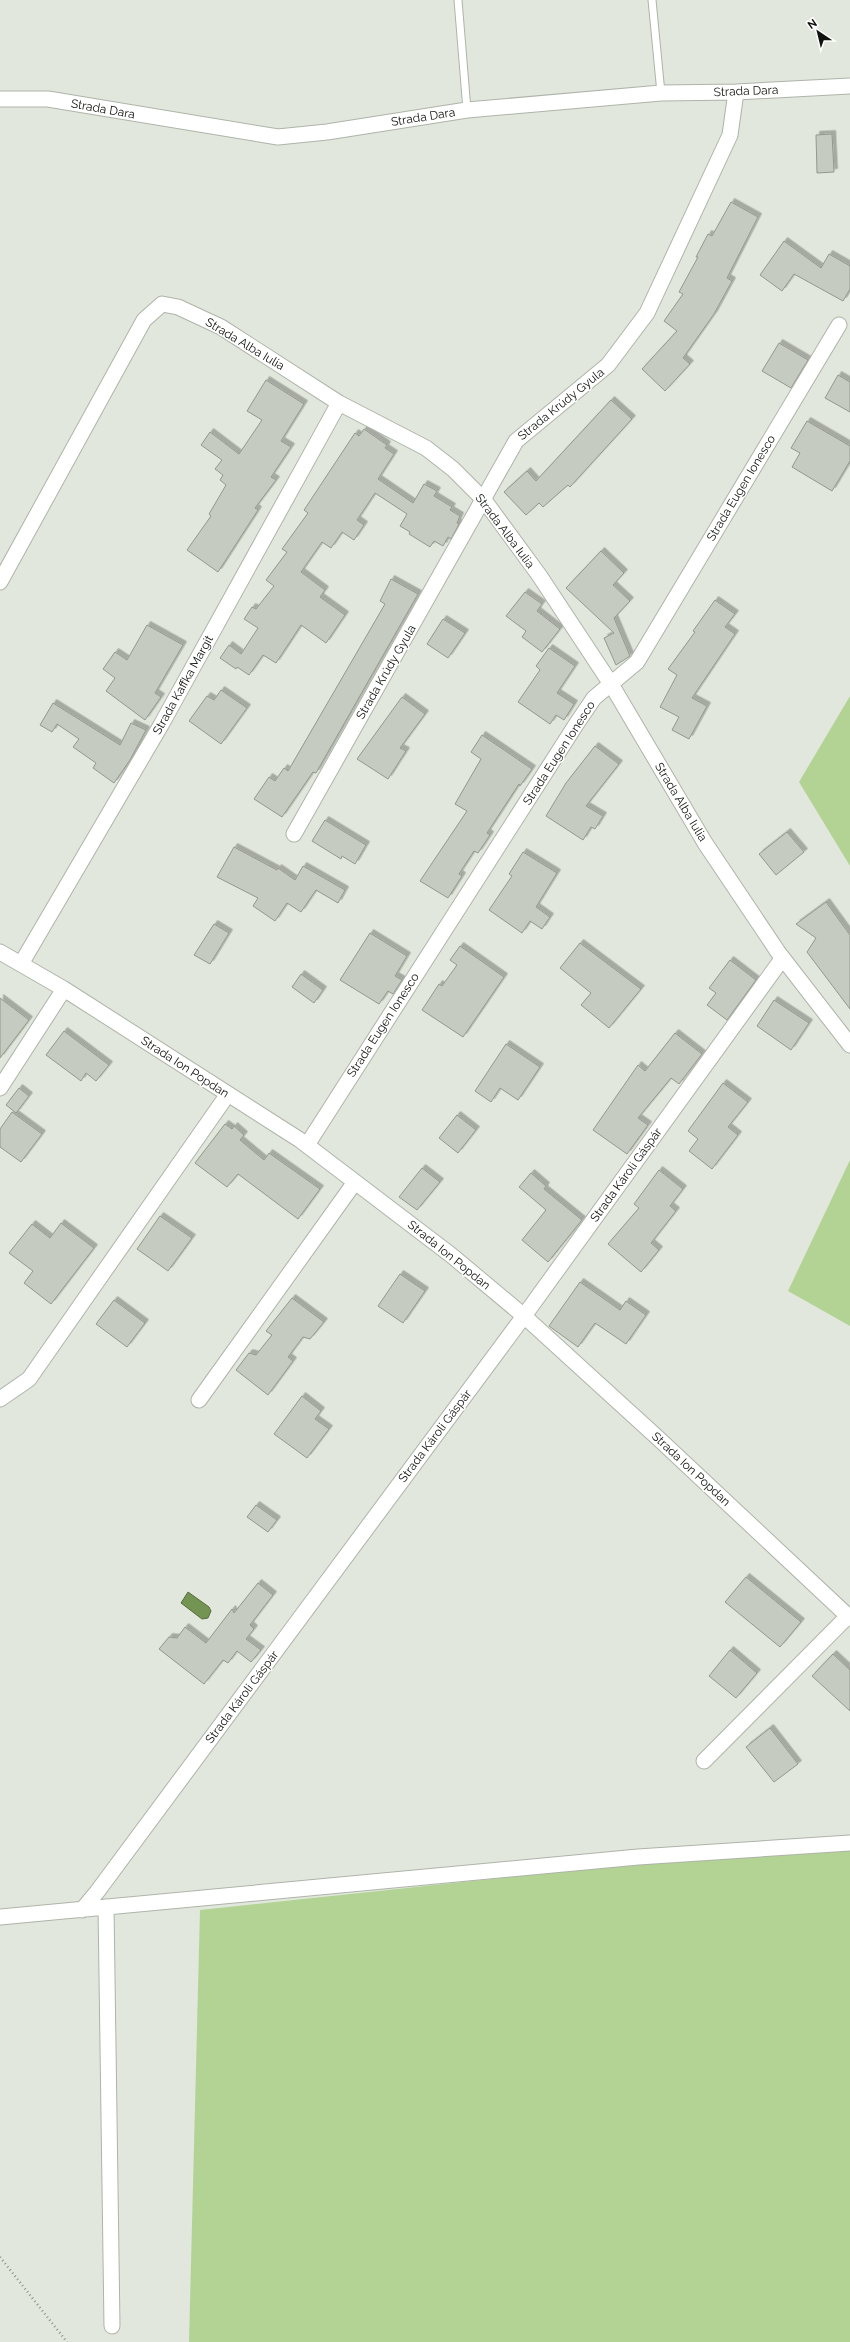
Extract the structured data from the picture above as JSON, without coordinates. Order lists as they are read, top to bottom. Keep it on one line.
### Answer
{"streets":{"street":["Strada Dara","Strada Alba Iulia","Strada Krúdy Gyula","Strada Eugen Ionesco","Strada Kaffka Margit","Strada Ion Popdan","Strada Károli Gáspár"]},"crossings":[["Strada Dara","Strada Krúdy Gyula"],["Strada Alba Iulia","Strada Krúdy Gyula"],["Strada Alba Iulia","Strada Eugen Ionesco"],["Strada Alba Iulia","Strada Kaffka Margit"],["Strada Alba Iulia","Strada Károli Gáspár"],["Strada Eugen Ionesco","Strada Ion Popdan"],["Strada Kaffka Margit","Strada Ion Popdan"],["Strada Ion Popdan","Strada Károli Gáspár"]],"north":"top left"}
